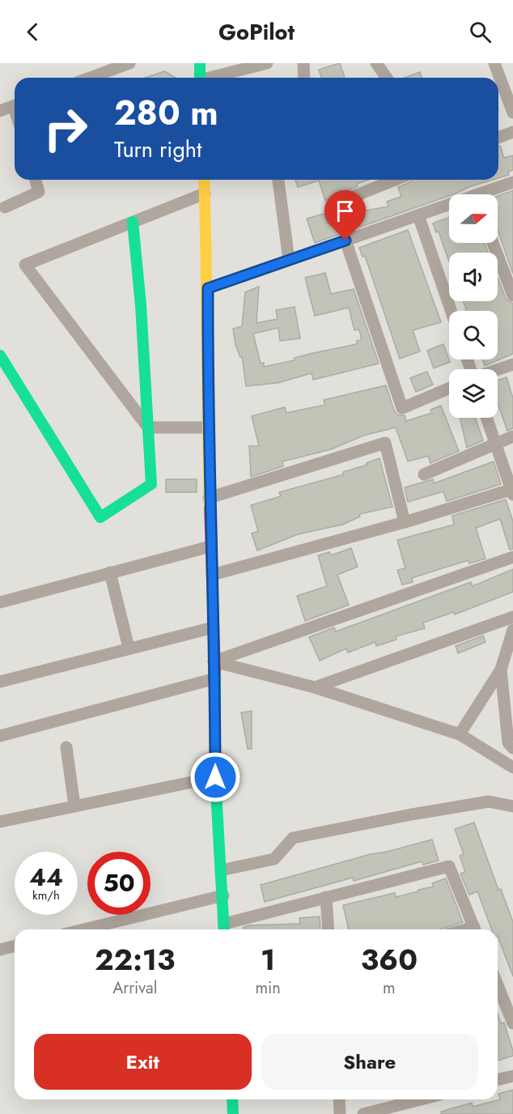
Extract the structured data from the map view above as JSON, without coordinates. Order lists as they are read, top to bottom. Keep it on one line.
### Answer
{"north":"right","page":{"header":"GoPilot","turn":["280 m","Turn right"],"speed":"44 km/h","limit":"50","eta":["22:13","Arrival","1","min","360","m"],"buttons":["Exit","Share"]}}
